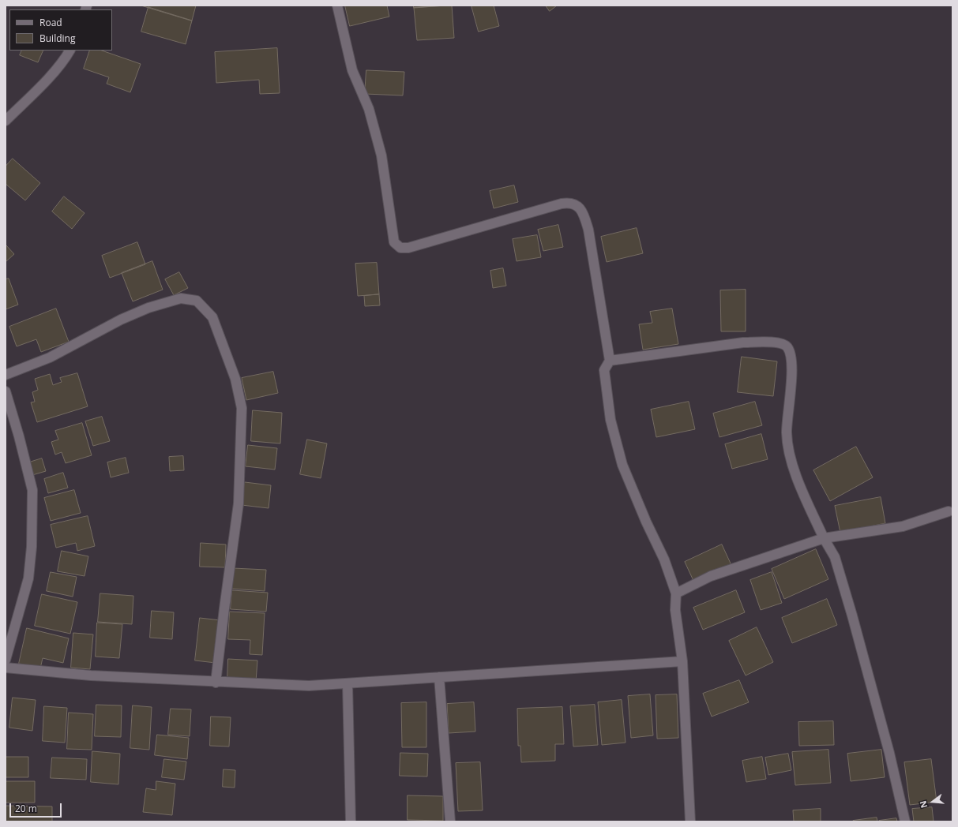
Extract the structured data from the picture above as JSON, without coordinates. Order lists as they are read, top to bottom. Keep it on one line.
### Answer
{"legend":["Road","Building"],"scale_bar":"20 m","north":"left"}
